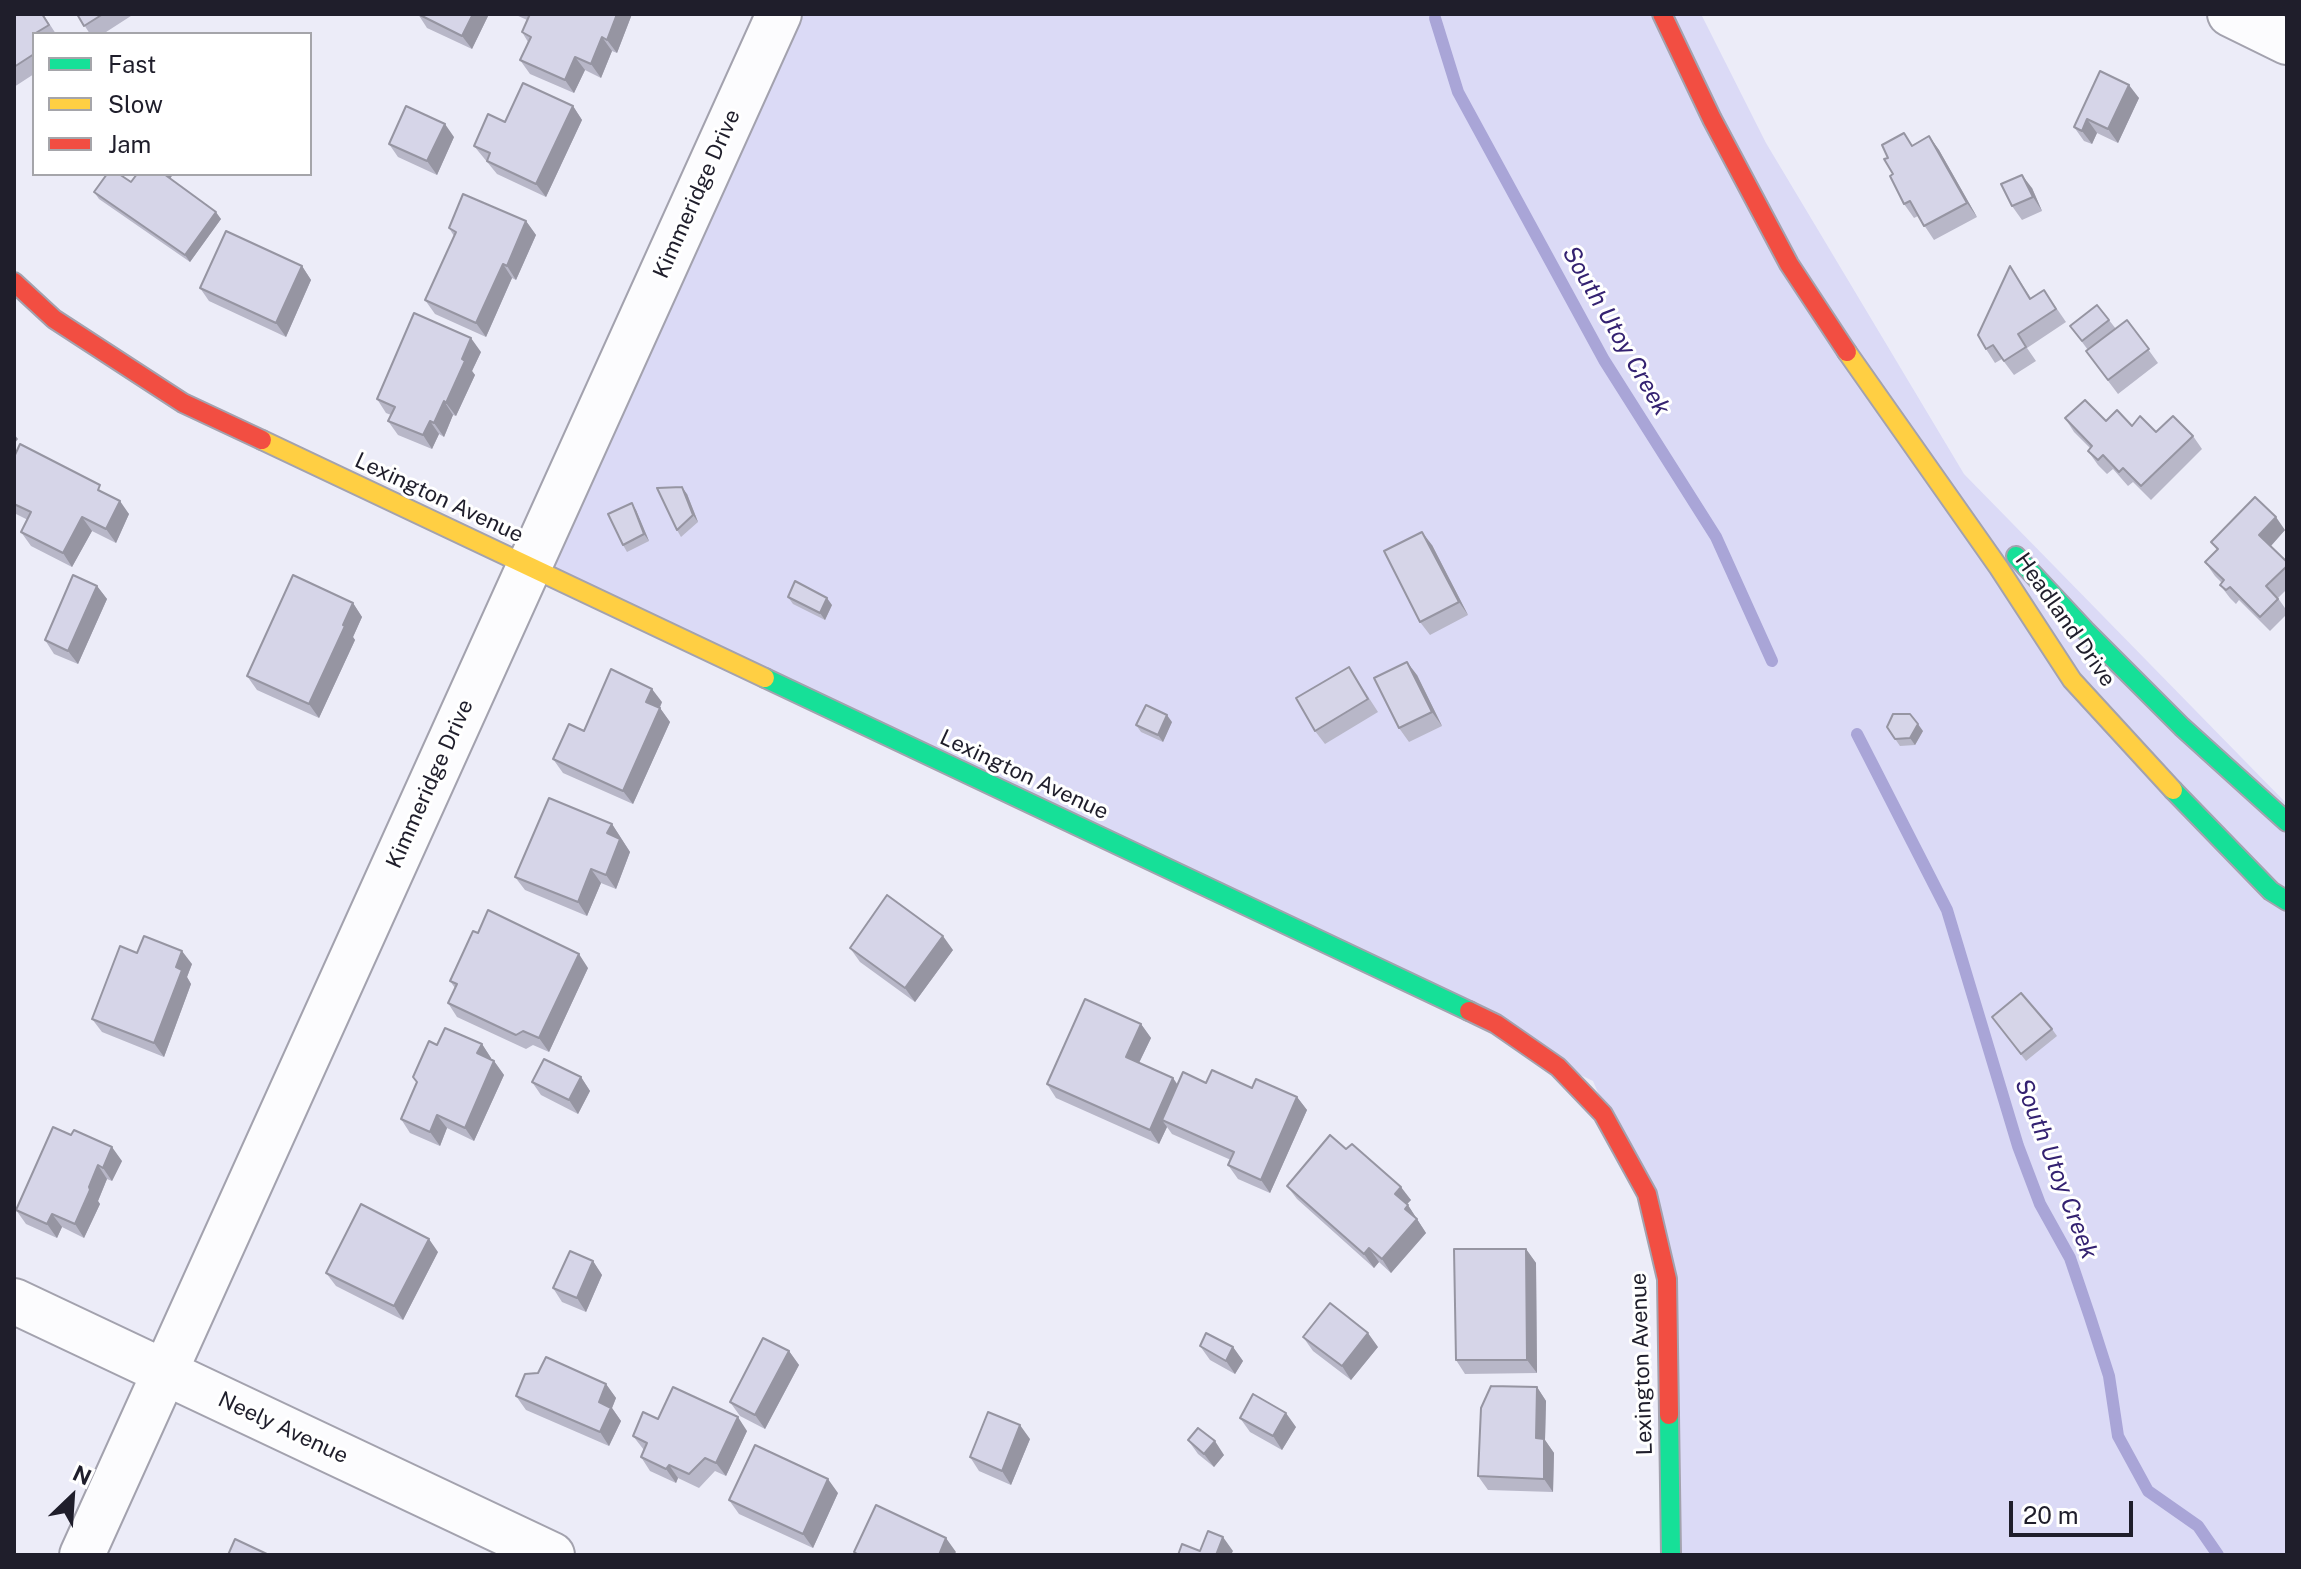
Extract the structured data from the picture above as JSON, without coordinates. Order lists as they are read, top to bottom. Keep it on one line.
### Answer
{"streets":{"street":["Kimmeridge Drive","Lexington Avenue","Headland Drive","Neely Avenue"]},"crossings":[["Kimmeridge Drive","Lexington Avenue"],["Kimmeridge Drive","Neely Avenue"]],"water":["South Utoy Creek"],"legend":["Fast","Slow","Jam"],"scale_bar":"20 m","north":"top right"}
